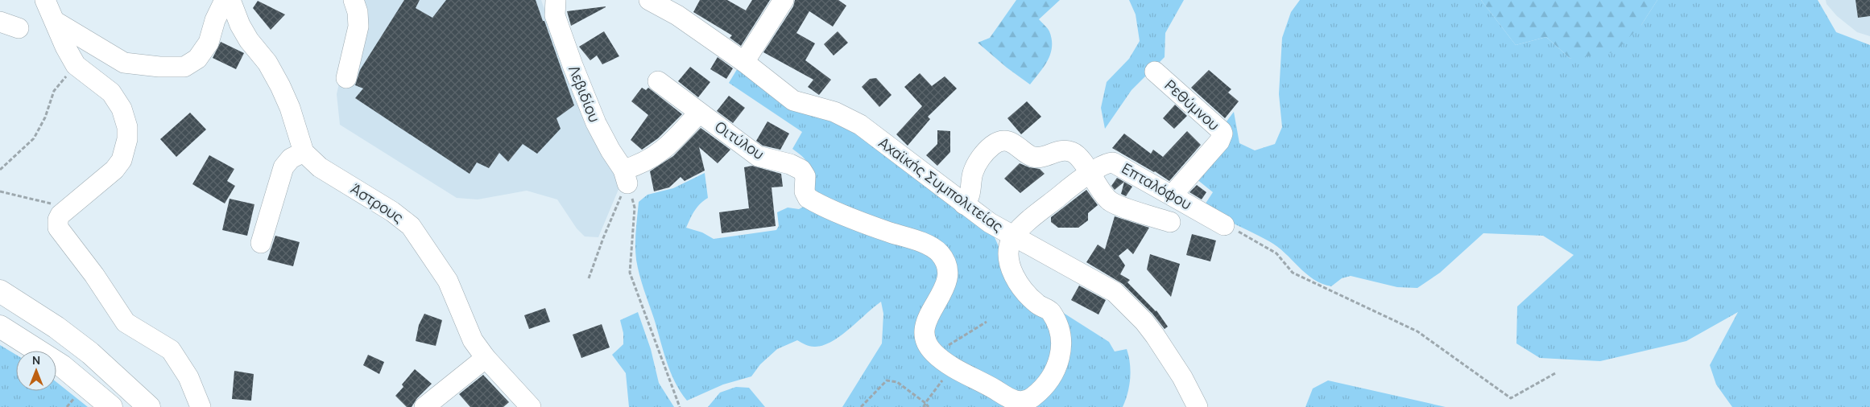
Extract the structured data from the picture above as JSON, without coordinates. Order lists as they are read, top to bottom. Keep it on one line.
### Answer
{"streets":{"street":["Λεβιδίου","Ρεθύμνου","Οιτύλου","Αχαϊκής Συμπολιτείας","Επταλόφου","Άστρους"]},"crossings":[["Ρεθύμνου","Επταλόφου"],["Αχαϊκής Συμπολιτείας","Επταλόφου"]],"north":"top"}
